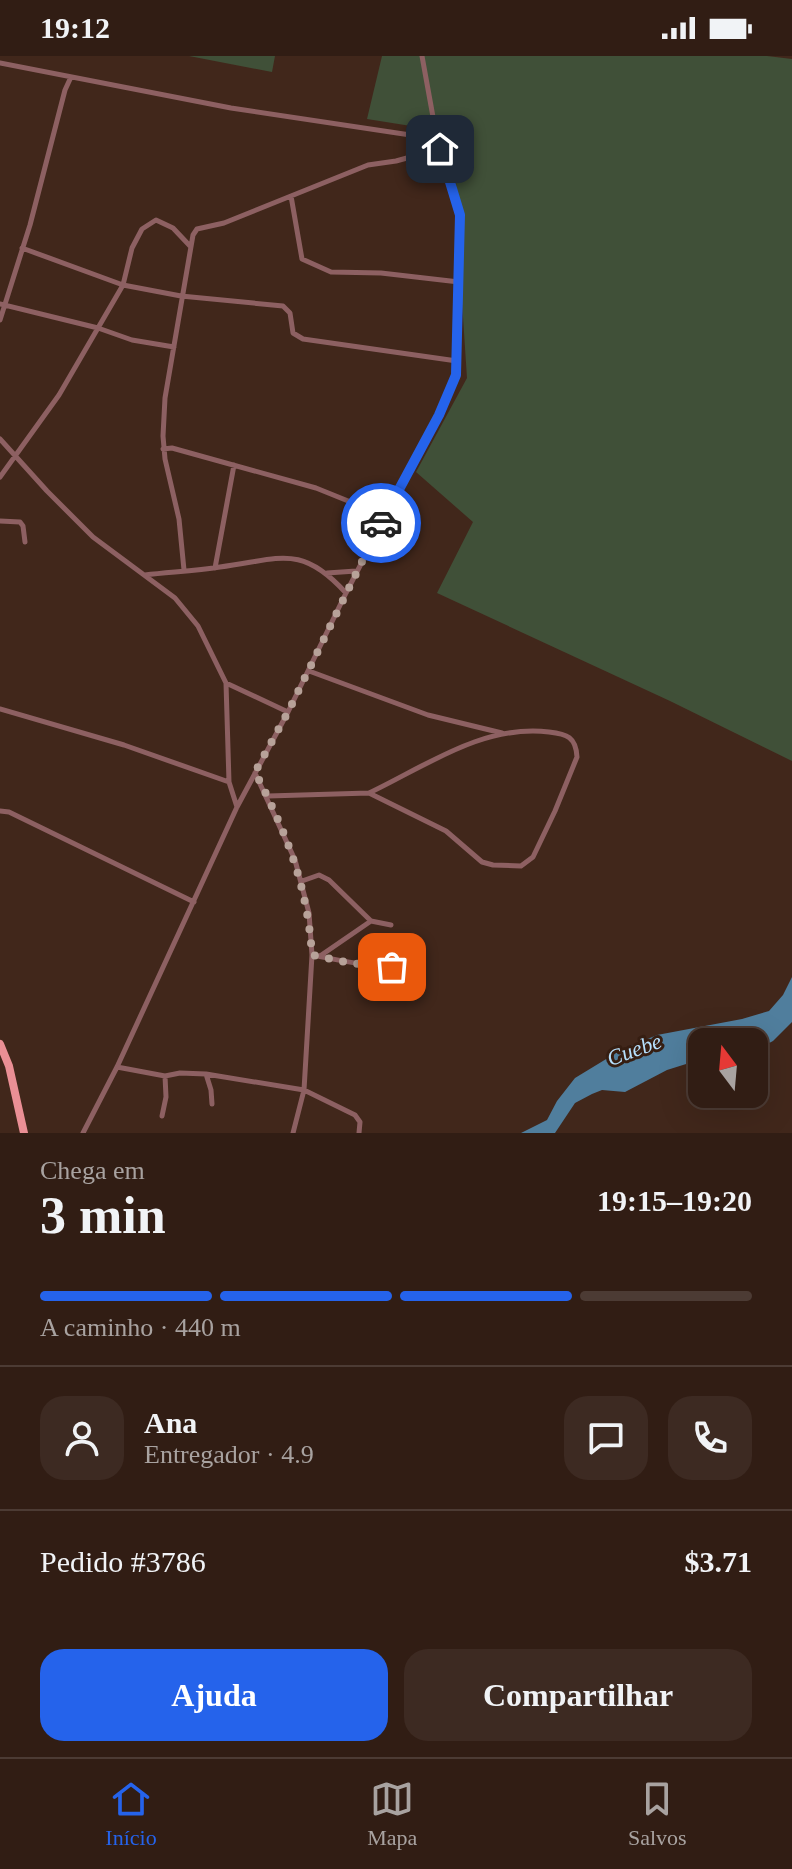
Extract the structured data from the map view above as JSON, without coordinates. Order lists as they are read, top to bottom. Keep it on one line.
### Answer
{"water":["Cuebe"],"north":"top","page":{"status":"19:12","heading":["3 min","Chega em","19:15–19:20"],"panel":["Ana","Entregador · 4.9","Pedido #3786","$3.71"],"bar":"A caminho · 440 m","buttons":["Ajuda","Compartilhar"],"tabs":["Início","Mapa","Salvos"]}}
